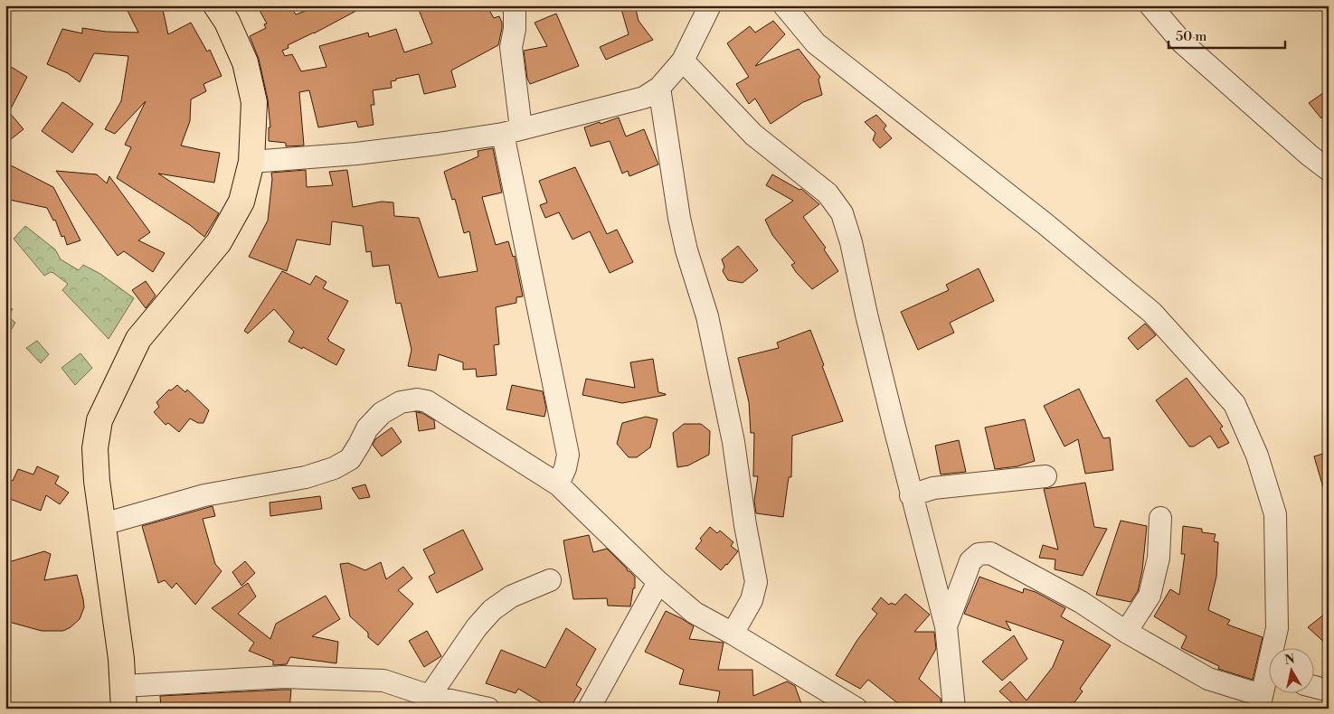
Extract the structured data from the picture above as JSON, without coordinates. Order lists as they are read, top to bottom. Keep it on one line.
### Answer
{"scale_bar":"50 m","north":"top"}
